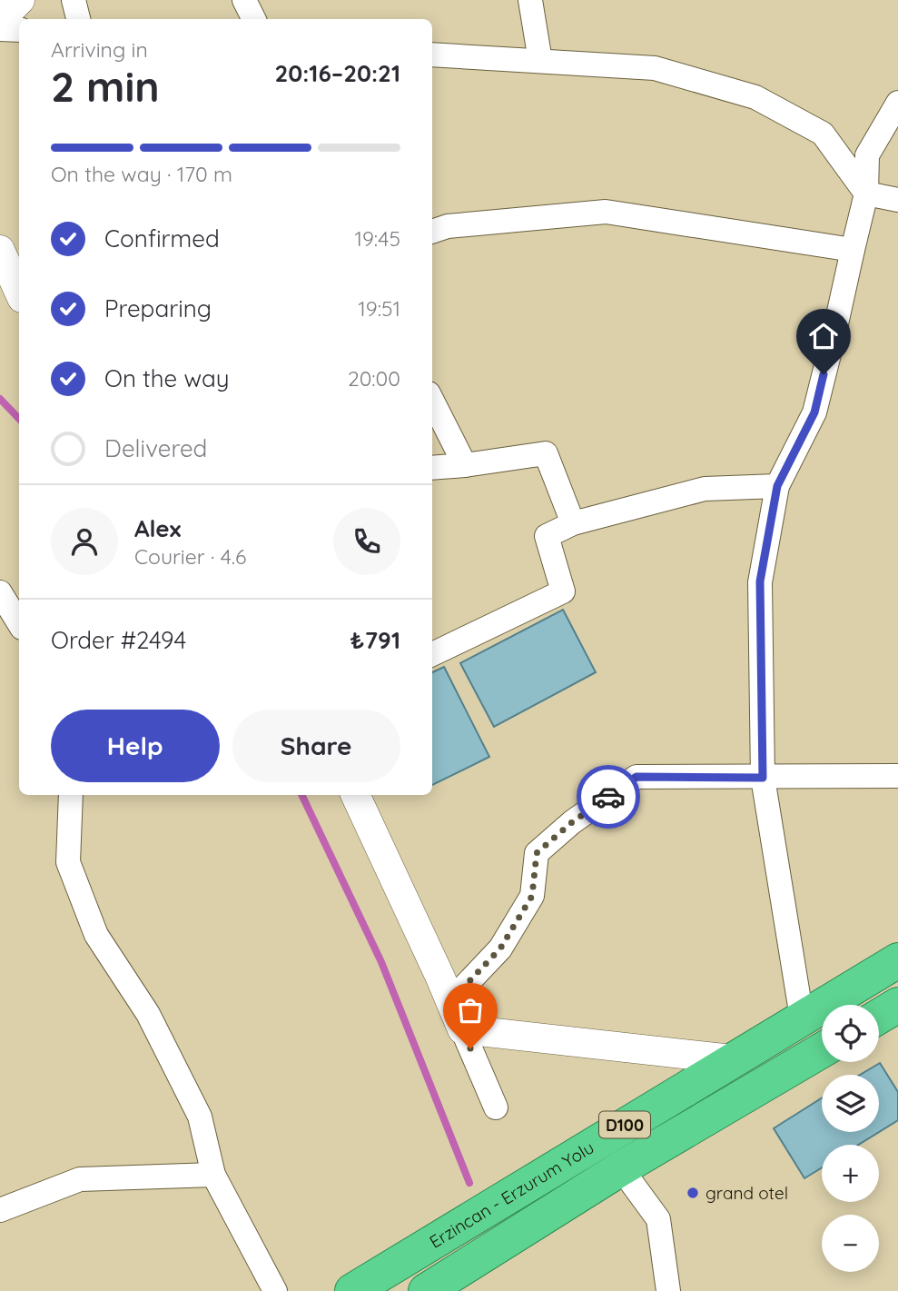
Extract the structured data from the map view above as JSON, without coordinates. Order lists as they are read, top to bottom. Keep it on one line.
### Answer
{"streets":{"highway":["D100","Erzincan - Erzurum Yolu"]},"places":["grand otel"],"page":{"heading":["2 min","Arriving in","20:16–20:21"],"panel":["Alex","Courier · 4.6","Order #2494","₺791"],"bar":"On the way · 170 m","list":[["Confirmed","19:45"],["Preparing","19:51"],["On the way","20:00"],"Delivered"],"buttons":["Help","Share"],"map_buttons":["+","−"]}}
